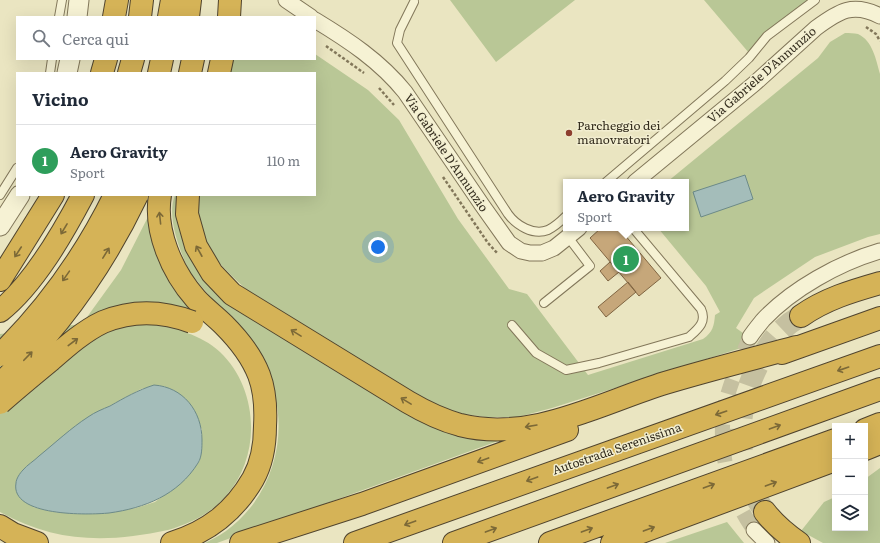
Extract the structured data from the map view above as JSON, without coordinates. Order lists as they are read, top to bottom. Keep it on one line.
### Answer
{"streets":{"highway":["Autostrada Serenissima"],"street":["Via Gabriele D'Annunzio"]},"places":["Parcheggio dei manovratori"],"page":{"search":"Cerca qui","heading":"Vicino","list":[{"mark":"1","name":"Aero Gravity","note":"Sport","value":"110 m"}],"popup":["Aero Gravity","Sport"],"pins":"1","map_buttons":["+","−"]}}
